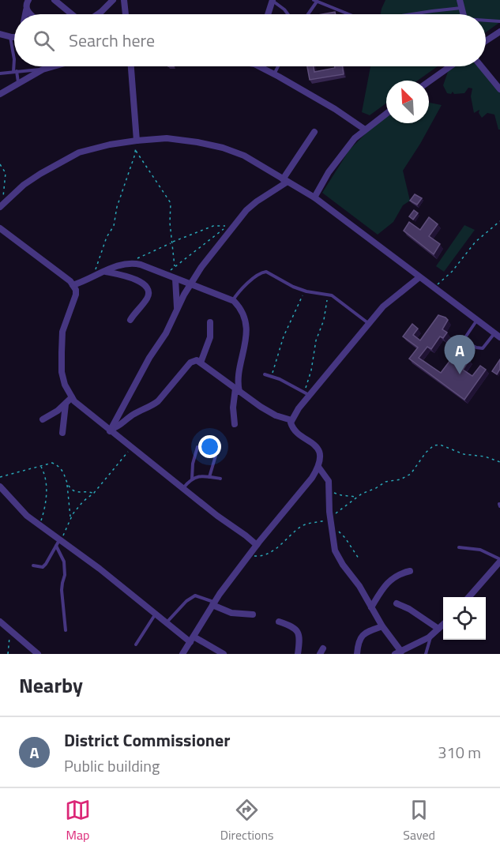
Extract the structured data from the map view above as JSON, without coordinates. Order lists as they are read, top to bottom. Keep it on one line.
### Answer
{"north":"top left","page":{"search":"Search here","pins":"A","heading":"Nearby","list":[{"mark":"A","name":"District Commissioner","note":"Public building","value":"310 m"}],"nav":["Map","Directions","Saved"]}}
